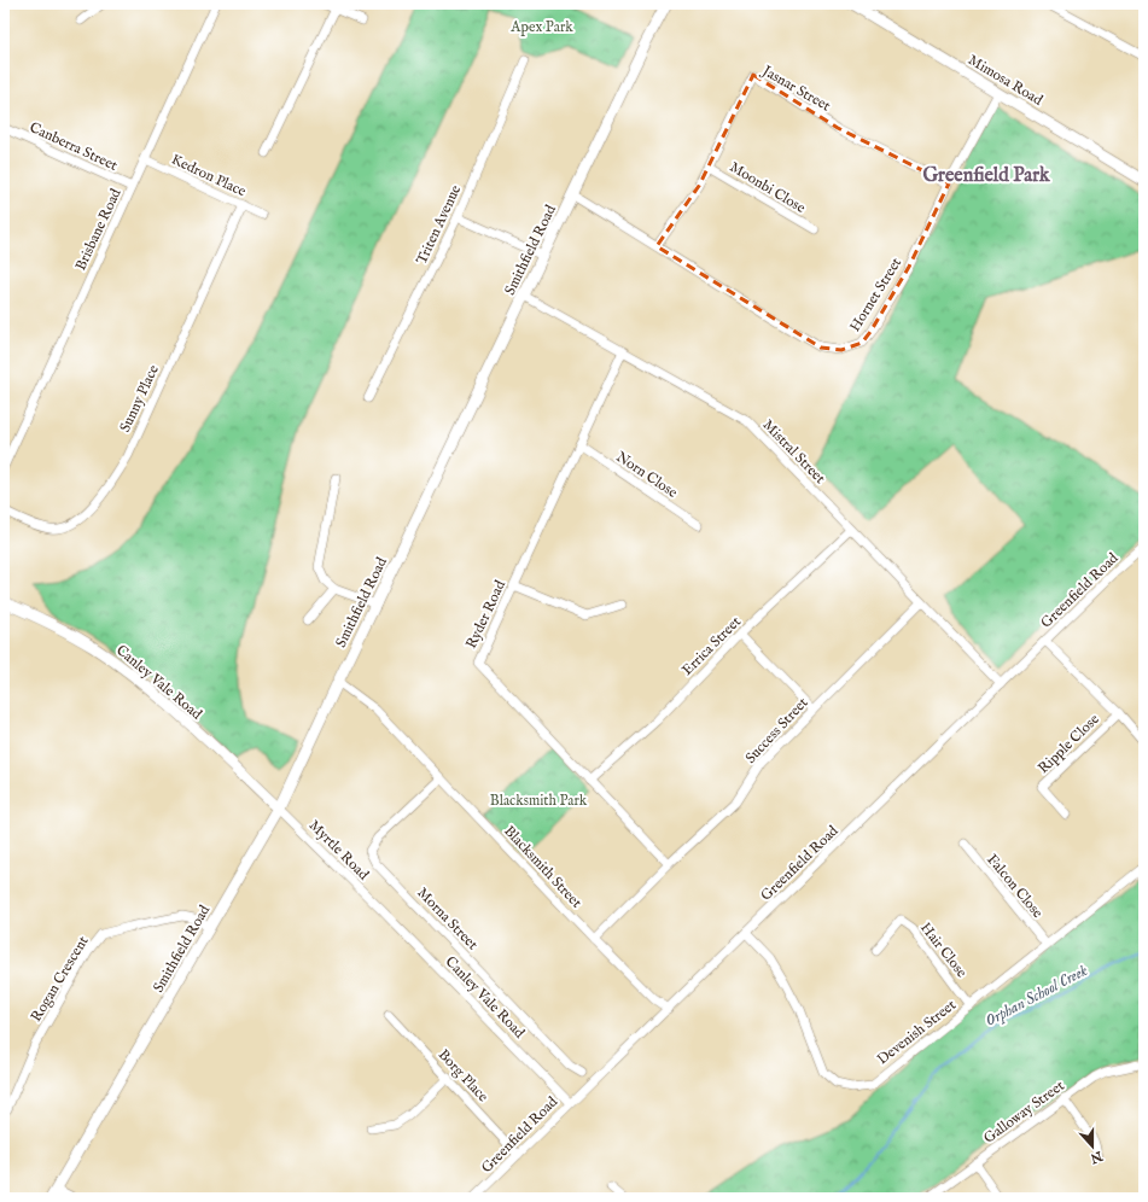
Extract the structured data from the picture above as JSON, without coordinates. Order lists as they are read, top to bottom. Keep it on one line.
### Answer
{"streets":{"main road":["Mimosa Road","Smithfield Road","Canley Vale Road"],"street":["Jasnar Street","Canberra Street","Kedron Place","Moonbi Close","Triten Avenue","Brisbane Road","Hornet Street","Sunny Place","Mistral Street","Norn Close","Greenfield Road","Ryder Road","Errica Street","Success Street","Ripple Close","Myrtle Road","Blacksmith Street","Falcon Close","Morna Street","Hair Close","Rogan Crescent","Devenish Street","Borg Place","Galloway Street"]},"crossings":[["Mimosa Road","Hornet Street"],["Jasnar Street","Moonbi Close"],["Jasnar Street","Hornet Street"],["Canberra Street","Brisbane Road"],["Kedron Place","Brisbane Road"],["Kedron Place","Sunny Place"],["Smithfield Road","Hornet Street"],["Smithfield Road","Mistral Street"],["Smithfield Road","Canley Vale Road"],["Smithfield Road","Myrtle Road"],["Smithfield Road","Blacksmith Street"],["Smithfield Road","Rogan Crescent"],["Mistral Street","Greenfield Road"],["Mistral Street","Ryder Road"],["Mistral Street","Errica Street"],["Mistral Street","Success Street"],["Norn Close","Ryder Road"],["Greenfield Road","Canley Vale Road"],["Greenfield Road","Blacksmith Street"],["Greenfield Road","Devenish Street"],["Greenfield Road","Borg Place"],["Ryder Road","Errica Street"],["Ryder Road","Success Street"],["Canley Vale Road","Myrtle Road"],["Success Street","Blacksmith Street"],["Blacksmith Street","Morna Street"],["Falcon Close","Devenish Street"],["Hair Close","Devenish Street"]],"districts":["Greenfield Park"],"water":["Orphan School Creek"],"parks":["Apex Park","Blacksmith Park"],"north":"bottom"}
